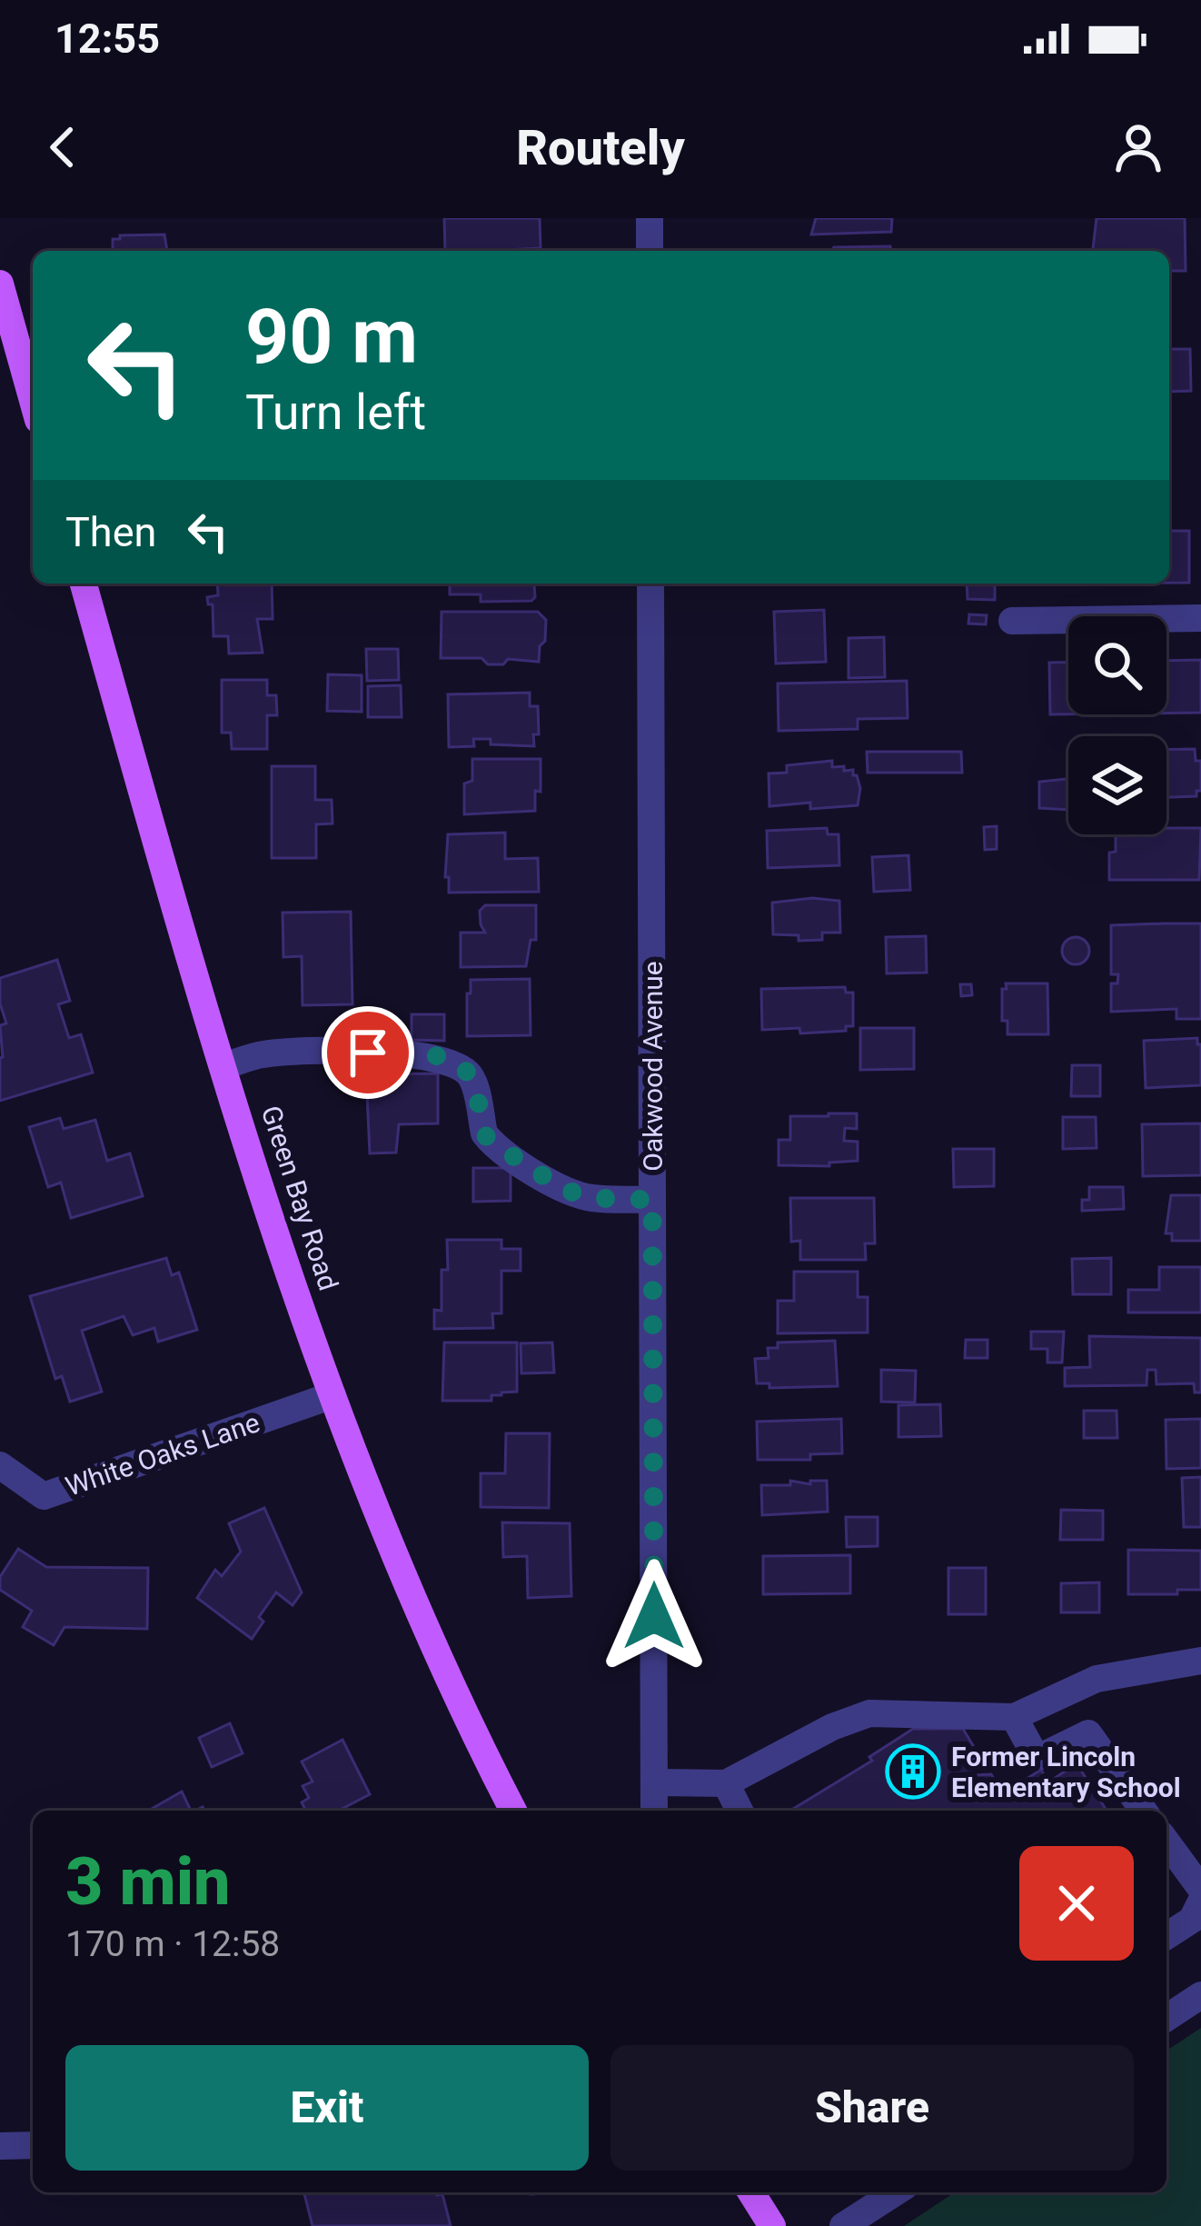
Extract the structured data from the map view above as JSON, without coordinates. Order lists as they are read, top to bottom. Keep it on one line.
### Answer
{"streets":{"main road":["Green Bay Road"],"street":["Oakwood Avenue","White Oaks Lane"]},"crossings":[["Green Bay Road","White Oaks Lane"]],"places":{"building":["Former Lincoln Elementary School"]},"page":{"status":"12:55","header":"Routely","turn":["90 m","Turn left"],"then":"Then","heading":["3 min","170 m · 12:58"],"buttons":["Exit","Share"]}}
